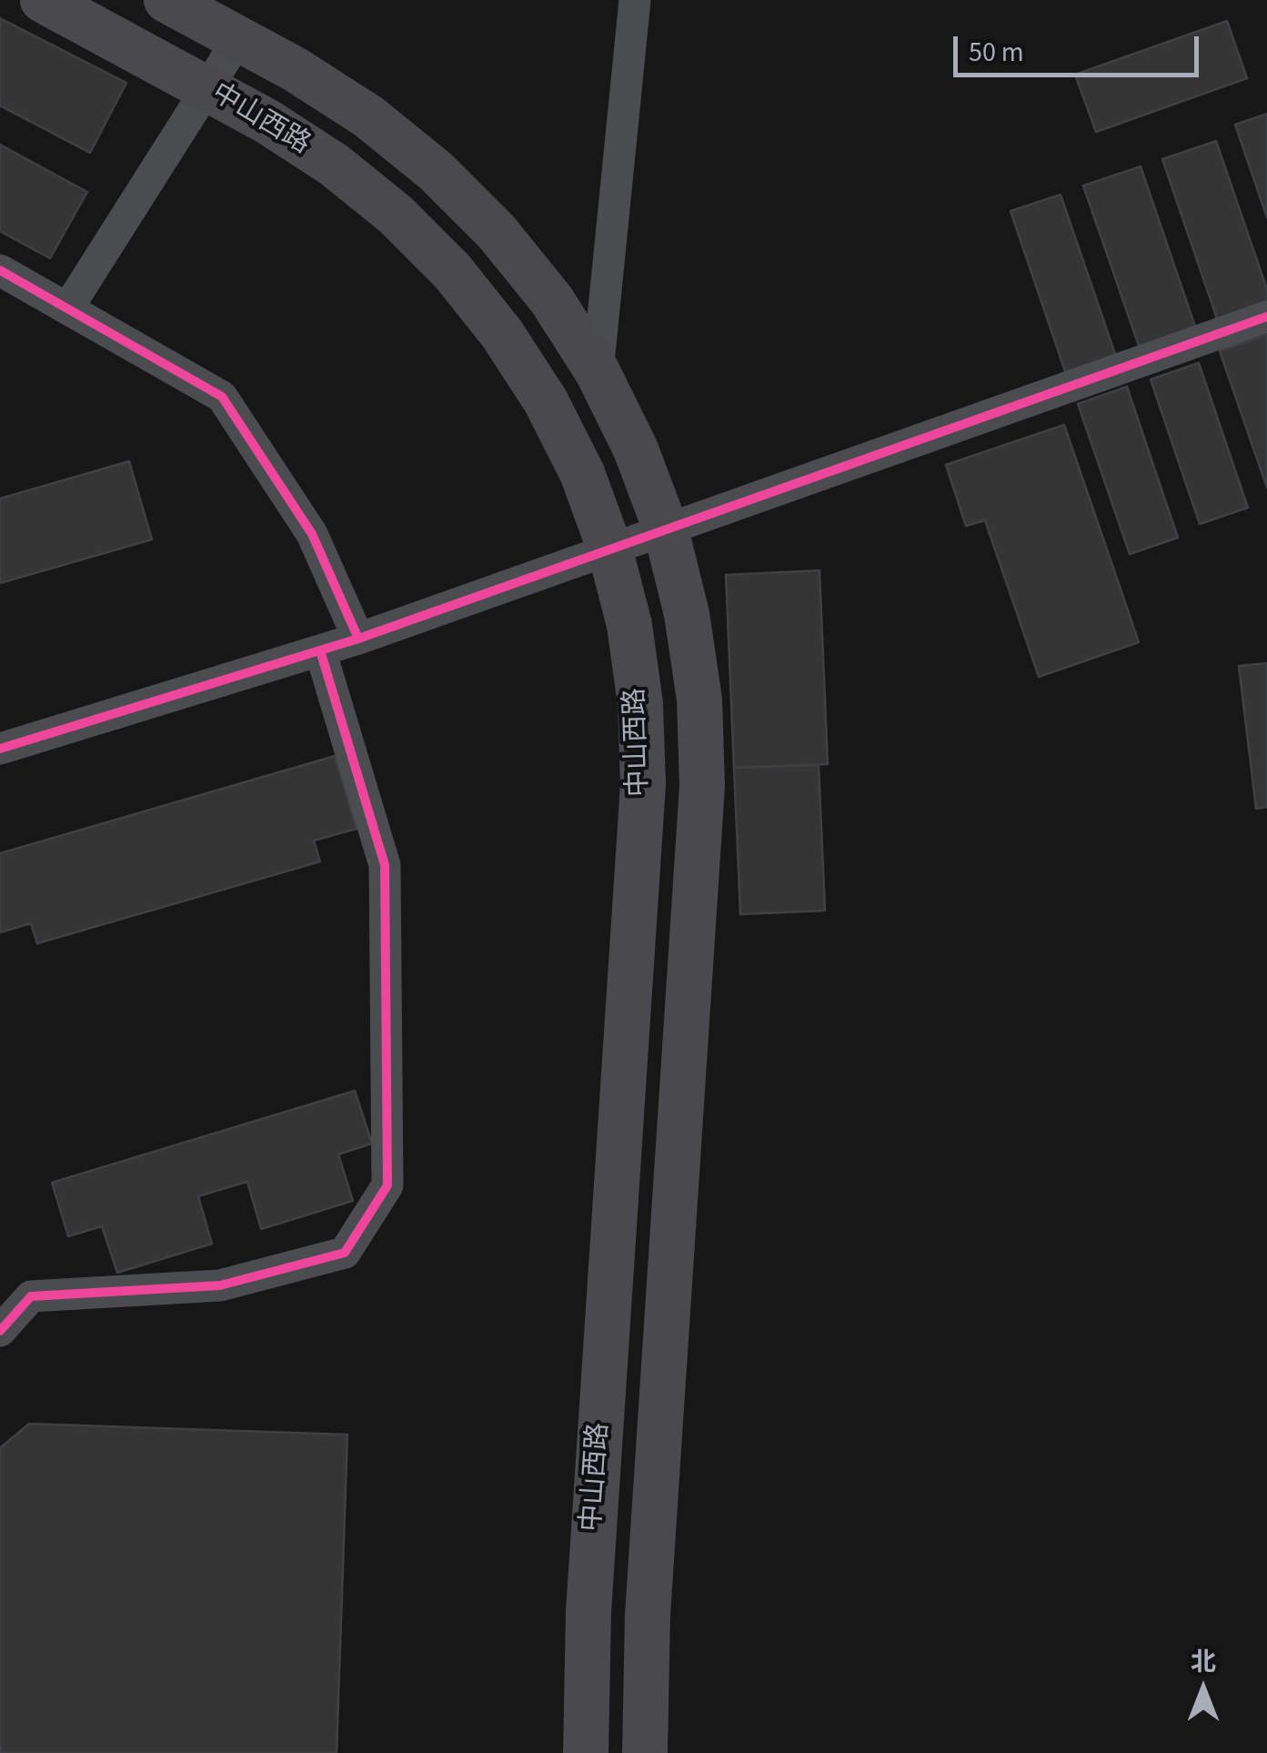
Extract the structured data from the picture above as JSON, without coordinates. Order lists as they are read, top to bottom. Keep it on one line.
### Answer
{"streets":{"main road":["中山西路"]},"scale_bar":"50 m","north":"top"}
